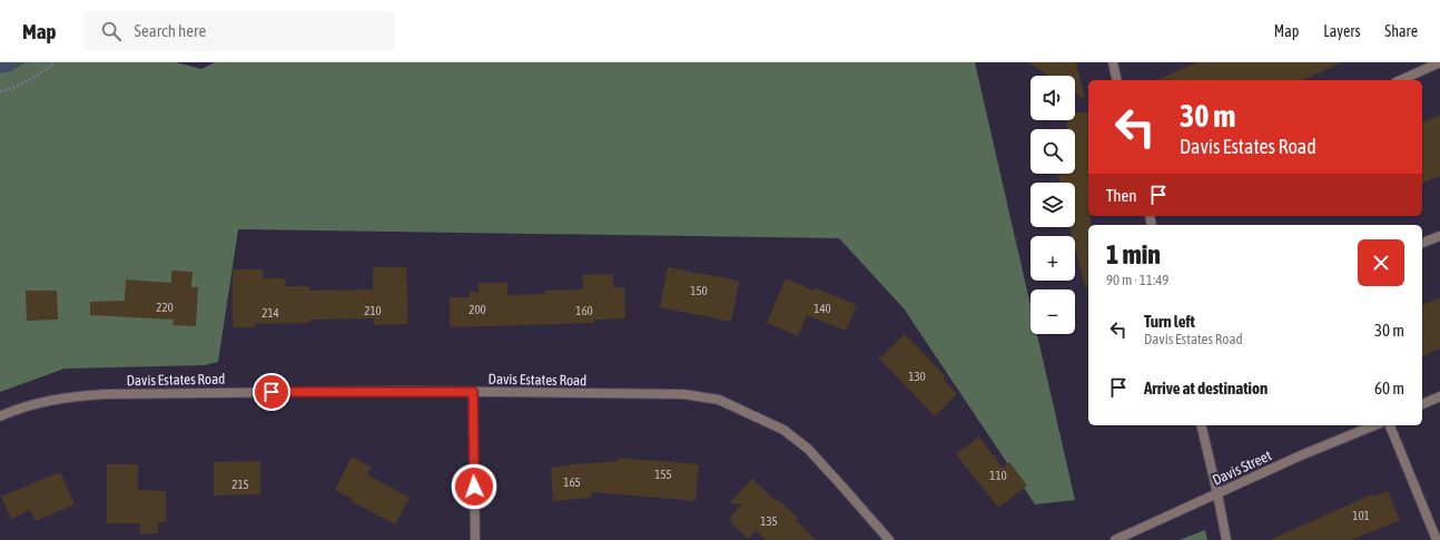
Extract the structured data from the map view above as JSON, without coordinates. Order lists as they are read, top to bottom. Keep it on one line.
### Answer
{"streets":{"street":["Davis Estates Road","Davis Street"]},"house_numbers":["150","220","140","200","210","160","214","130","155","110","165","215","101","135"],"page":{"header":"Map","search":"Search here","nav":["Map","Layers","Share"],"map_buttons":["+","−"],"turn":["30 m","Davis Estates Road"],"then":"Then","heading":["1 min","90 m · 11:49"],"list":[{"name":"Turn left","note":"Davis Estates Road","value":"30 m"},{"name":"Arrive at destination","value":"60 m"}]}}
